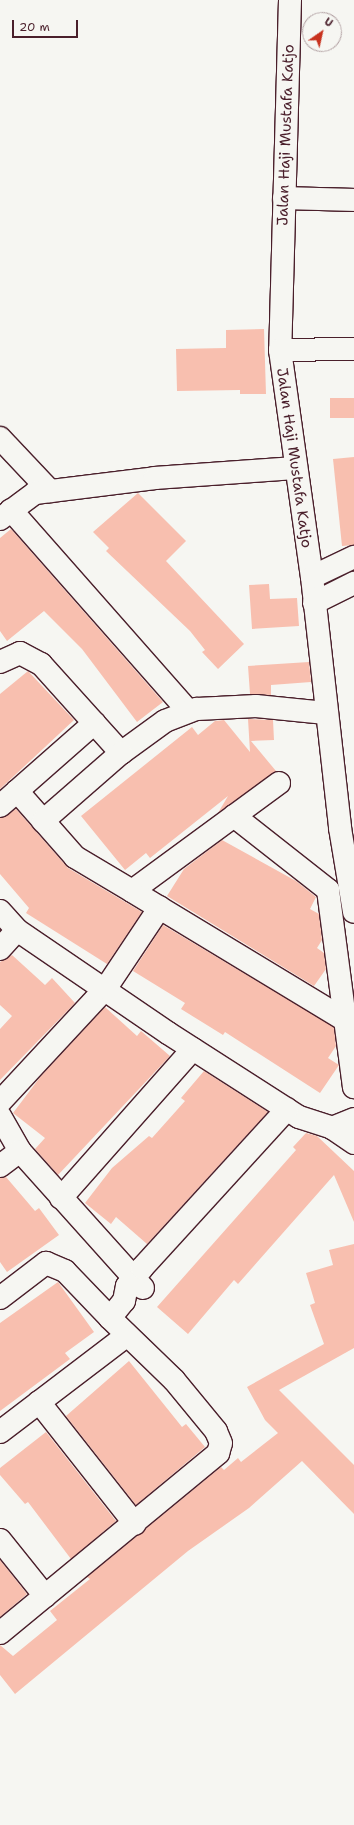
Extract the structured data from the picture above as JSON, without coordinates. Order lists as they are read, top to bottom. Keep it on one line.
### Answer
{"streets":{"street":["Jalan Haji Mustafa Katjo"]},"scale_bar":"20 m","north":"top right"}
